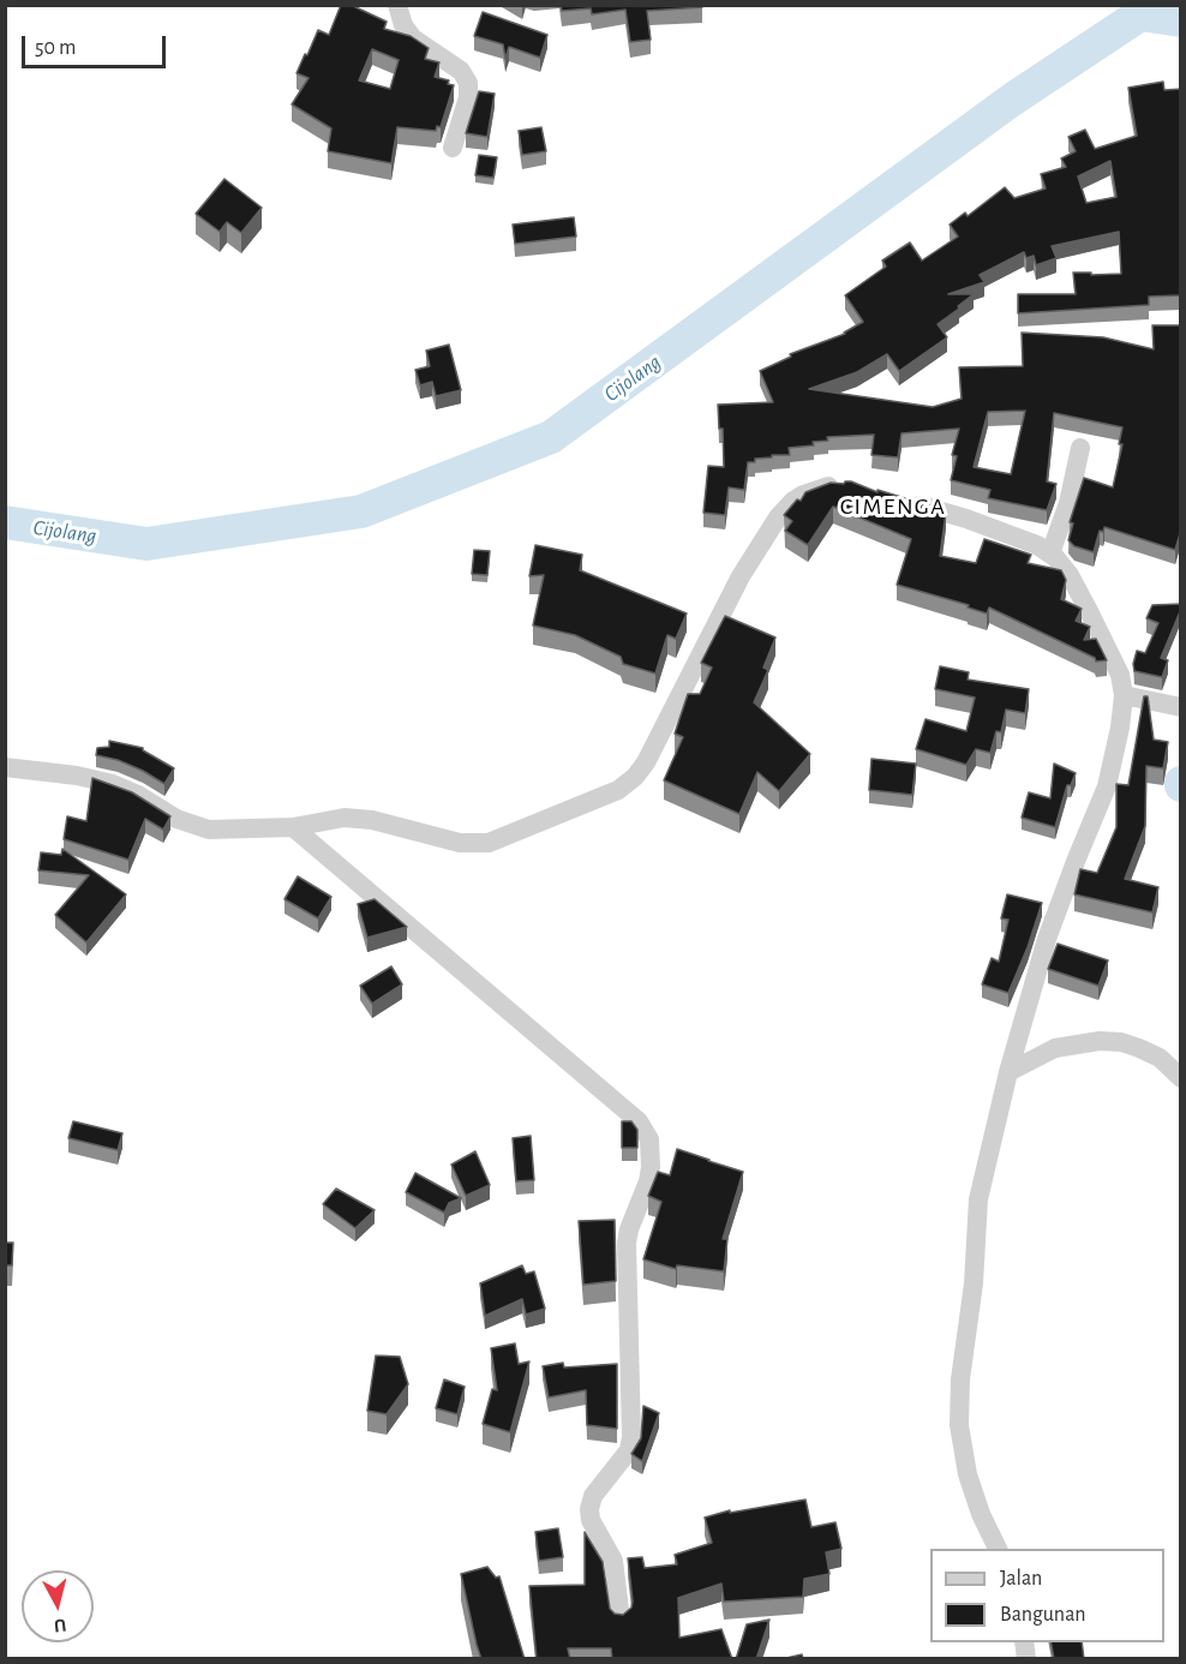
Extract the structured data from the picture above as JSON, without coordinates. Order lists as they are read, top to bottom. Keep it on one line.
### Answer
{"districts":["CIMENGA"],"water":["Cijolang"],"legend":["Jalan","Bangunan"],"scale_bar":"50 m","north":"bottom"}
